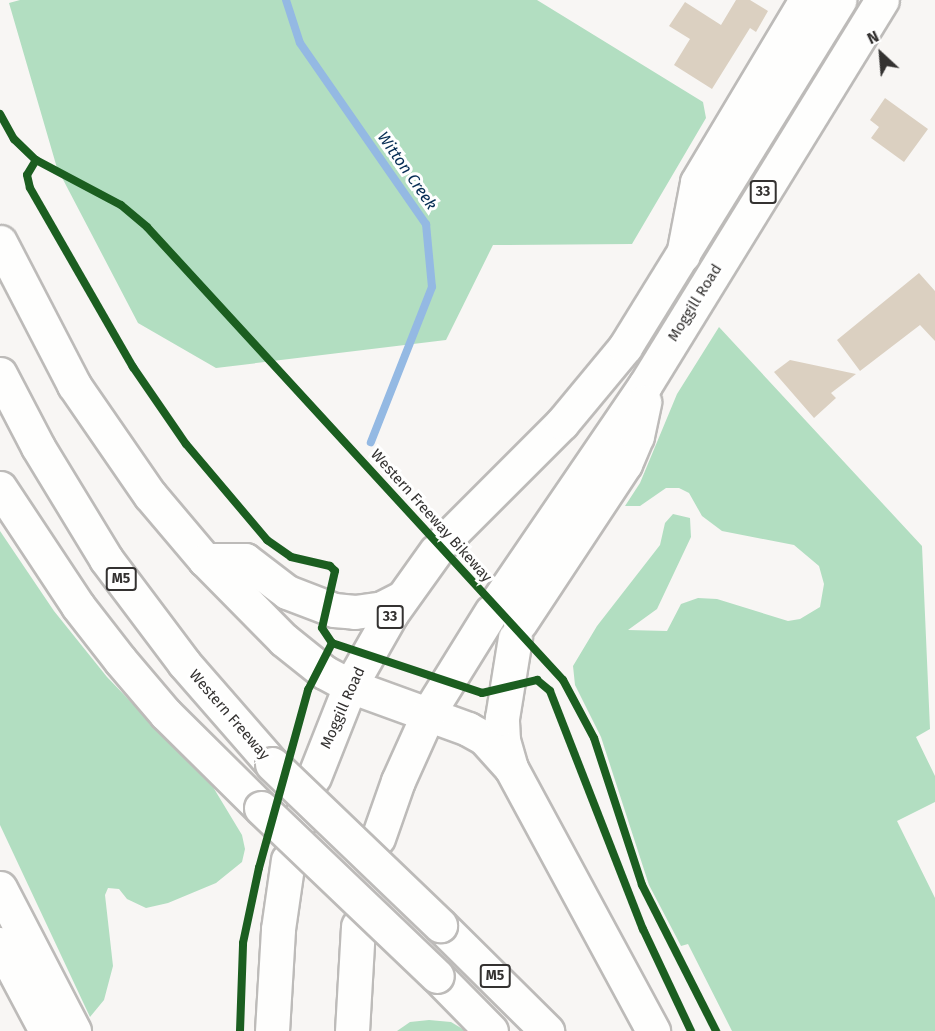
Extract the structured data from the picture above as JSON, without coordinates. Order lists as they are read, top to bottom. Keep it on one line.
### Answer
{"streets":{"main road":["33","Moggill Road","M5","Western Freeway"],"cycle path":["Western Freeway Bikeway"]},"water":["Witton Creek"],"north":"top left"}
